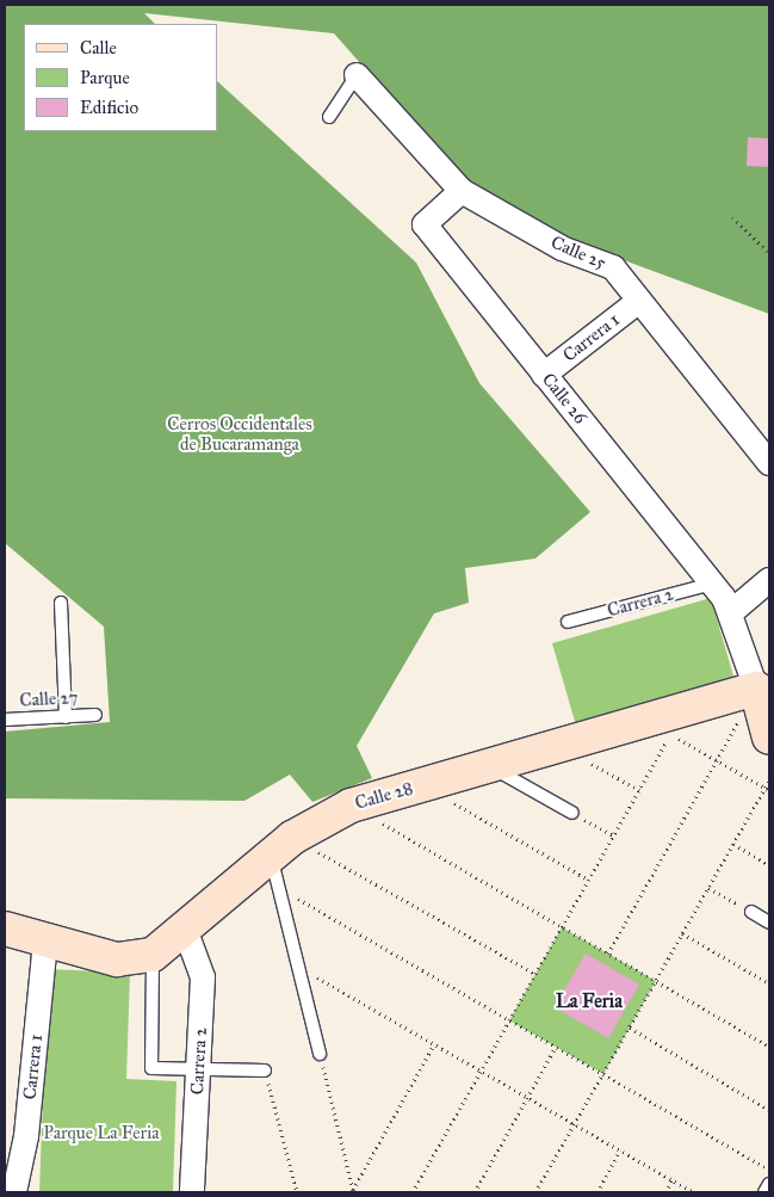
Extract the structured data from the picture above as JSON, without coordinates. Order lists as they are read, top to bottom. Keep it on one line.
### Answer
{"streets":{"street":["Calle 25","Carrera 1","Calle 26","Carrera 2","Calle 28"],"lane":["Calle 27"]},"crossings":[["Calle 25","Carrera 1"],["Calle 25","Calle 26"],["Carrera 1","Calle 26"],["Carrera 1","Calle 28"],["Calle 26","Carrera 2"],["Carrera 2","Calle 28"]],"districts":["La Feria"],"parks":["Cerros Occidentales de Bucaramanga","Parque La Feria"],"legend":["Calle","Parque","Edificio"]}
